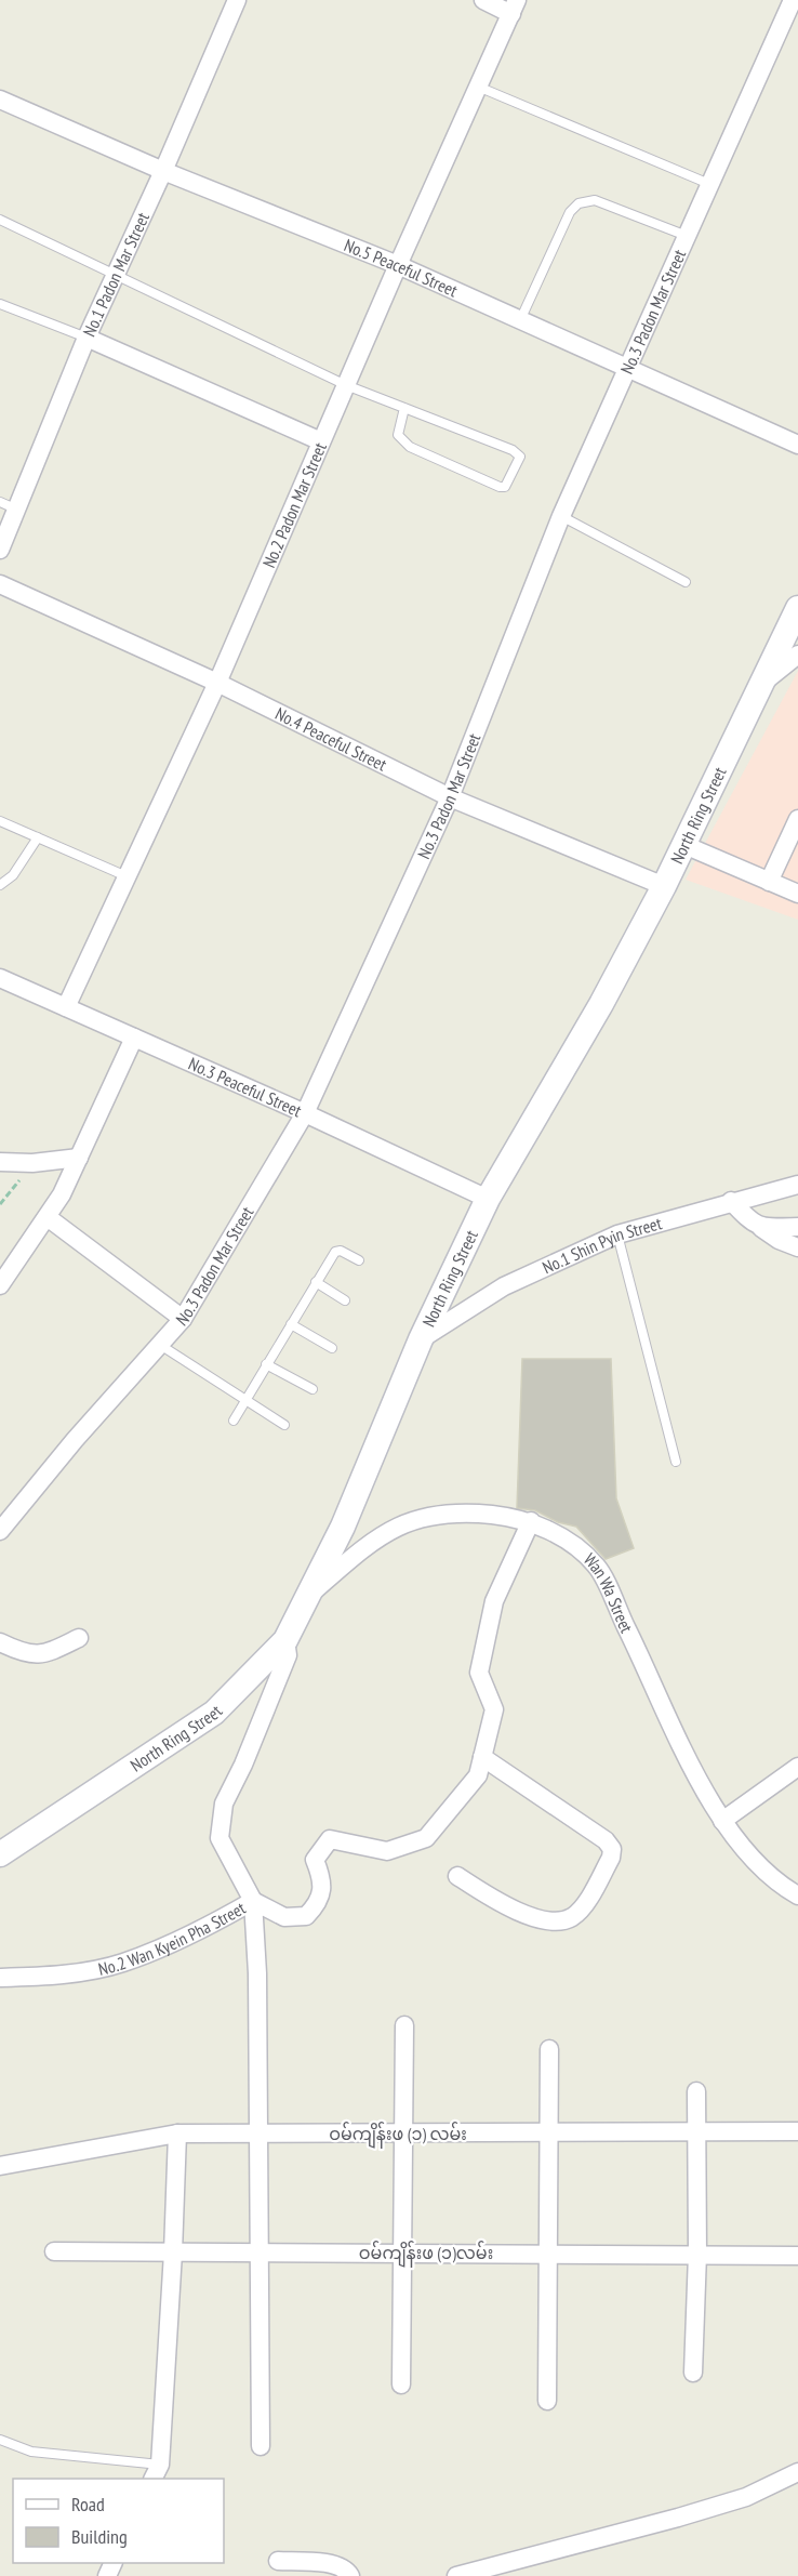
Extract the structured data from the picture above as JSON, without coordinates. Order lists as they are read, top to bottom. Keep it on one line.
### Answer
{"streets":{"street":["No.5 Peaceful Street","No.1 Padon Mar Street","No.3 Padon Mar Street","No.2 Padon Mar Street","No.4 Peaceful Street","North Ring Street","No.3 Peaceful Street","No.1 Shin Pyin Street","Wan Wa Street","No.2 Wan Kyein Pha Street","ဝမ်ကျိန်းဖ (၁) လမ်း","ဝမ်ကျိန်းဖ (၁)လမ်း"]},"crossings":[["No.5 Peaceful Street","No.1 Padon Mar Street"],["No.5 Peaceful Street","No.3 Padon Mar Street"],["No.5 Peaceful Street","No.2 Padon Mar Street"],["No.3 Padon Mar Street","No.4 Peaceful Street"],["No.3 Padon Mar Street","No.3 Peaceful Street"],["No.2 Padon Mar Street","No.4 Peaceful Street"],["No.2 Padon Mar Street","No.3 Peaceful Street"],["No.4 Peaceful Street","North Ring Street"],["North Ring Street","No.3 Peaceful Street"],["North Ring Street","No.1 Shin Pyin Street"],["North Ring Street","Wan Wa Street"],["North Ring Street","No.2 Wan Kyein Pha Street"]],"legend":["Road","Building"]}
